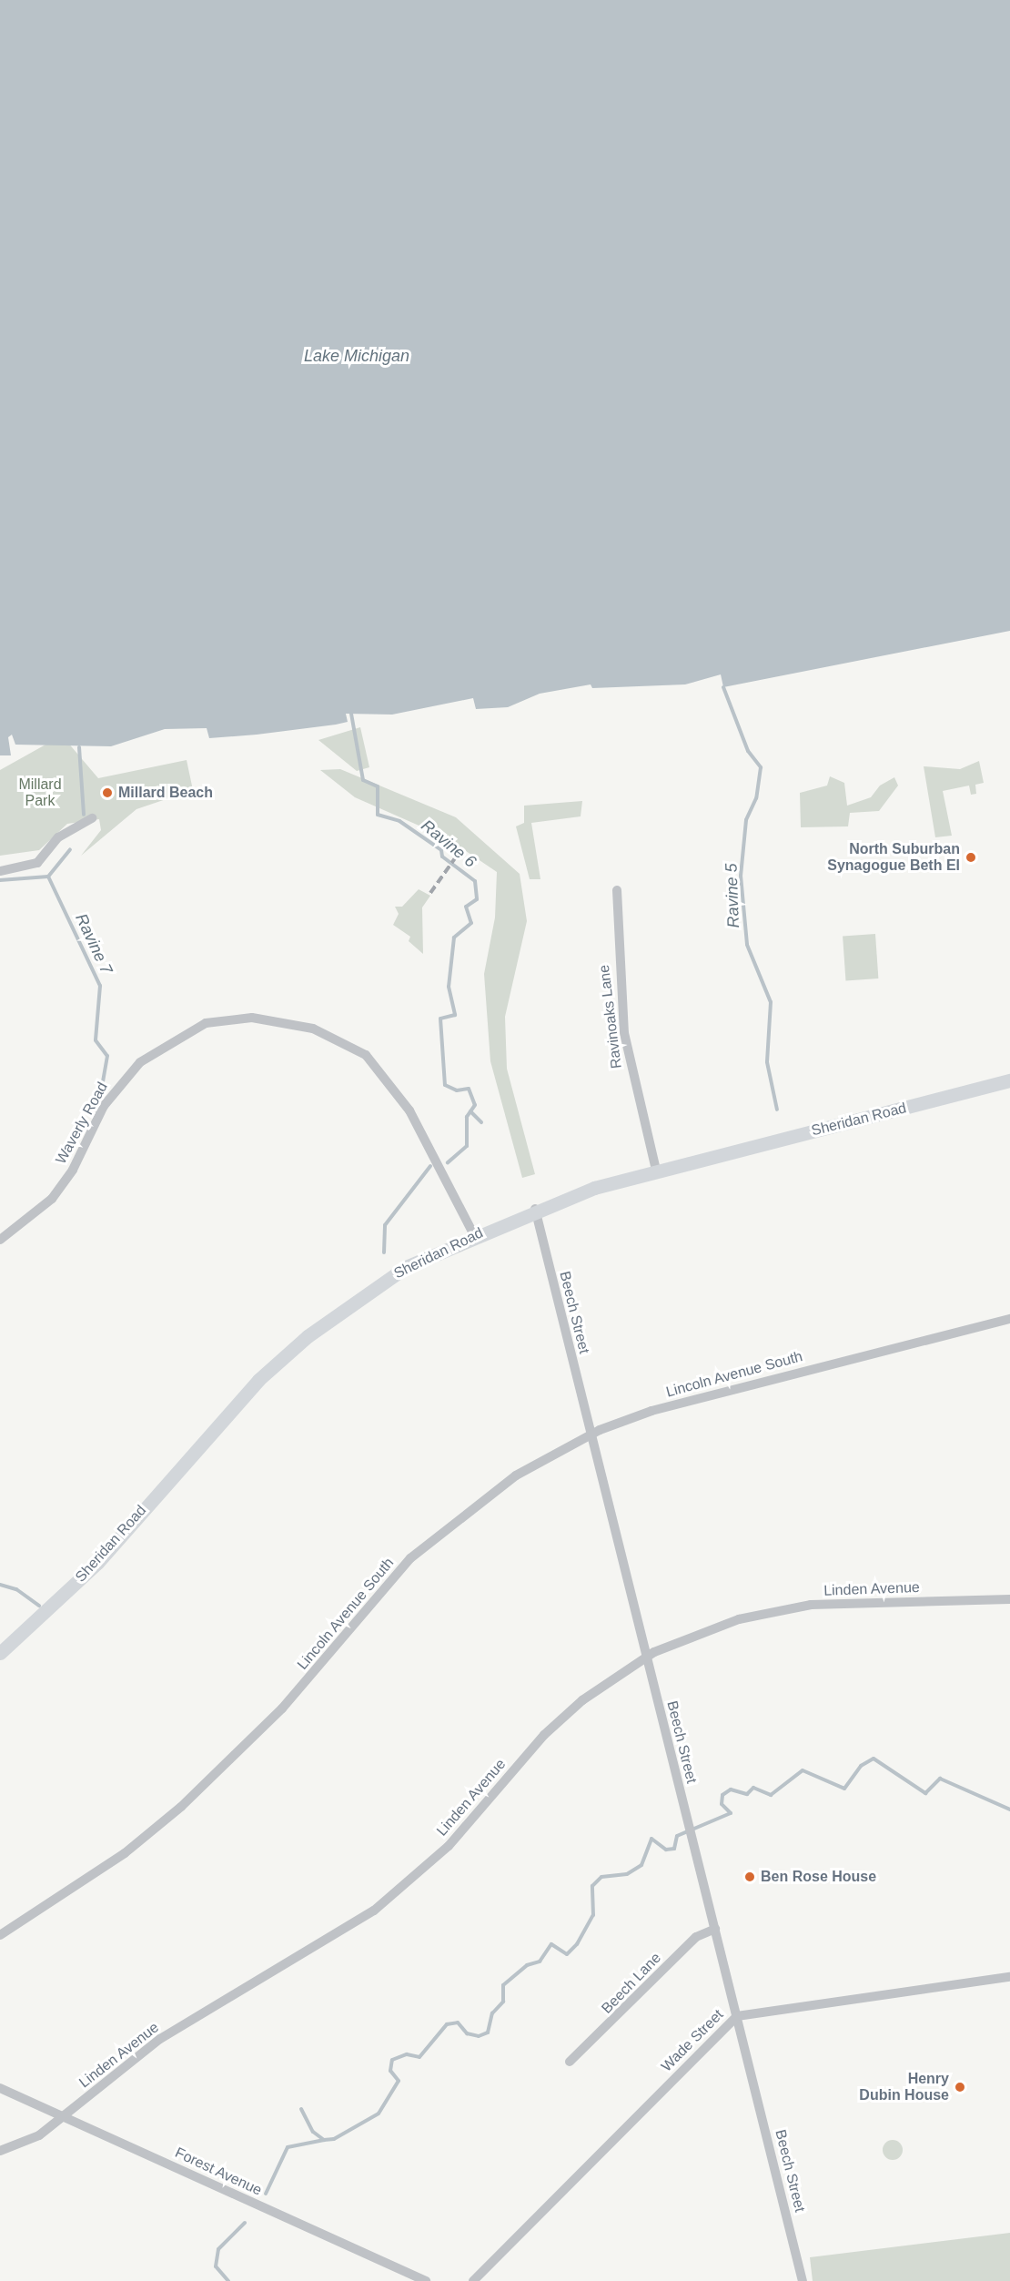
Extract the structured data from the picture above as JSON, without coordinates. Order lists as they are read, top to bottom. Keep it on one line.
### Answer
{"streets":{"street":["Ravinoaks Lane","Sheridan Road","Waverly Road","Beech Street","Lincoln Avenue South","Linden Avenue","Beech Lane","Wade Street","Forest Avenue"]},"crossings":[["Ravinoaks Lane","Sheridan Road"],["Sheridan Road","Waverly Road"],["Sheridan Road","Beech Street"],["Beech Street","Lincoln Avenue South"],["Beech Street","Linden Avenue"],["Beech Street","Beech Lane"],["Beech Street","Wade Street"],["Linden Avenue","Forest Avenue"]],"water":["Lake Michigan","Ravine 6","Ravine 5","Ravine 7"],"parks":["Millard Park"],"places":["Millard Beach","North Suburban Synagogue Beth El","Ben Rose House","Henry Dubin House"]}
